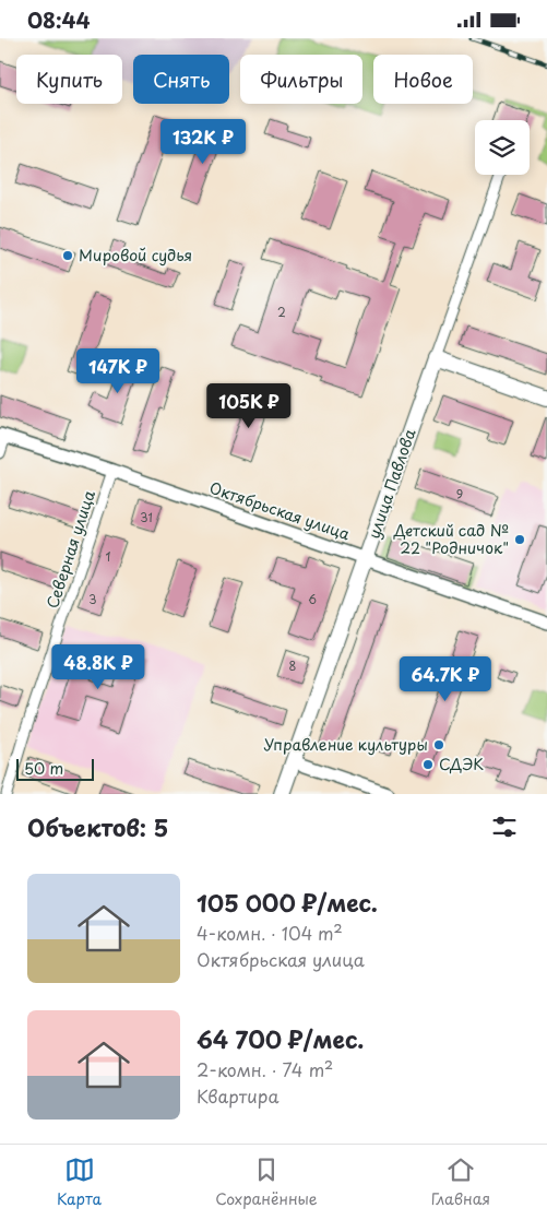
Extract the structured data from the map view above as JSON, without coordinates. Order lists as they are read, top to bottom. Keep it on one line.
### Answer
{"streets":{"main road":["улица Павлова"],"street":["Октябрьская улица","Северная улица"]},"crossings":[["улица Павлова","Октябрьская улица"],["Октябрьская улица","Северная улица"]],"places":["Мировой судья","Детский сад № 22 \"Родничок\"","Управление культуры","СДЭК"],"house_numbers":["2","9","31","1","3","6","8"],"scale_bar":"50 m","page":{"status":"08:44","chip":["Купить","Снять","Фильтры","Новое"],"price":["132K ₽","147K ₽","105K ₽","48.8K ₽","64.7K ₽"],"scale":"50 m","heading":"Объектов: 5","list":[{"name":"105 000 ₽/мес.","note":"4-комн. · 104 m² · Октябрьская улица"},{"name":"64 700 ₽/мес.","note":"2-комн. · 74 m² · Квартира"}],"tabs":["Карта","Сохранённые","Главная"]}}
